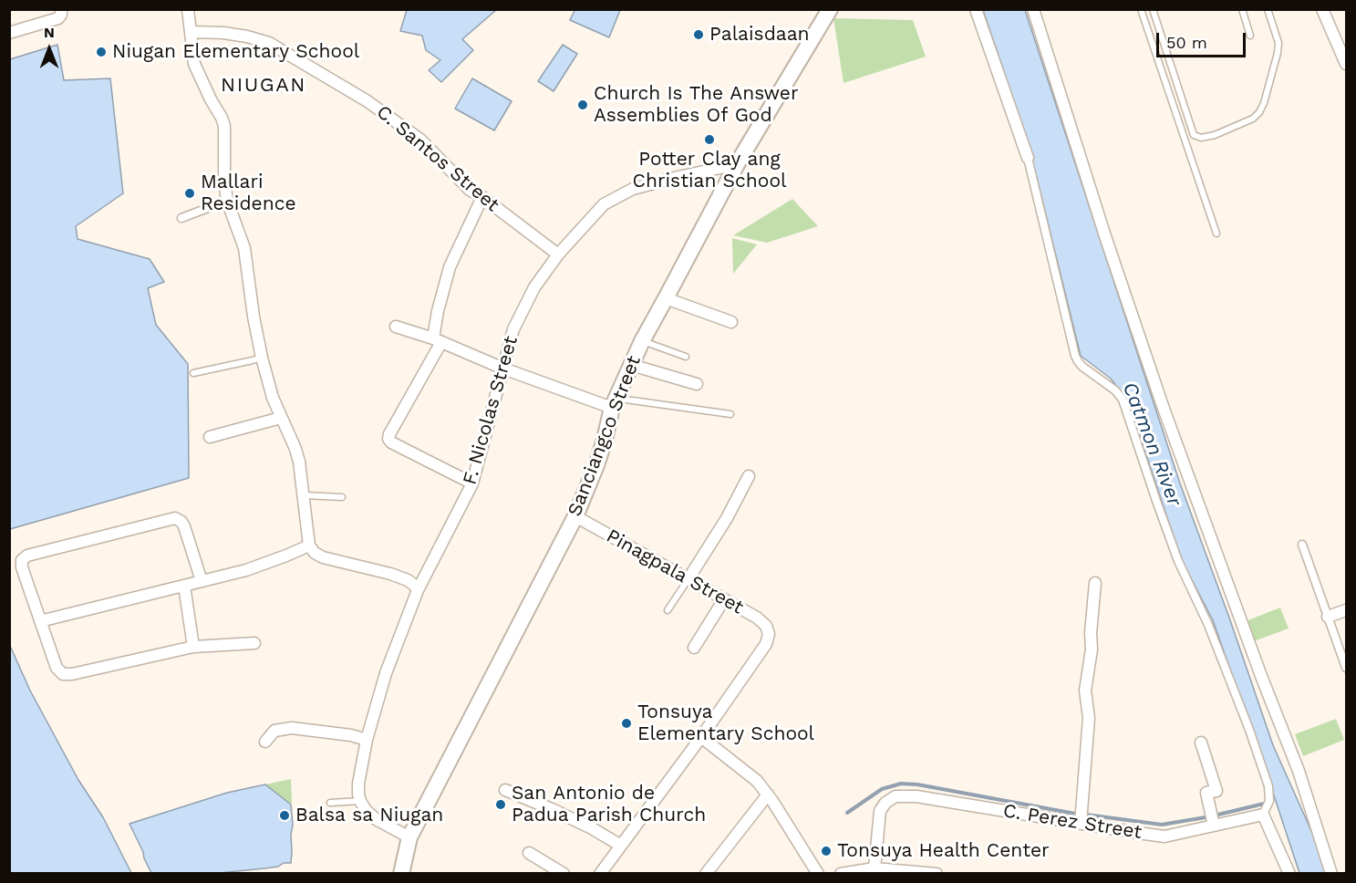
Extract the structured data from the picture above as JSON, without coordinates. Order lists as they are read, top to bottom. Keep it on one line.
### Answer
{"streets":{"main road":["Sanciangco Street"],"street":["C. Santos Street","F. Nicolas Street","Pinagpala Street","C. Perez Street"]},"crossings":[["C. Santos Street","F. Nicolas Street"],["F. Nicolas Street","Sanciangco Street"],["Sanciangco Street","Pinagpala Street"]],"districts":["NIUGAN"],"water":["Catmon River"],"places":["Palaisdaan","Niugan Elementary School","Church Is The Answer Assemblies Of God","Potter Clay ang Christian School","Mallari Residence","Tonsuya Elementary School","San Antonio de Padua Parish Church","Balsa sa Niugan","Tonsuya Health Center"],"scale_bar":"50 m","north":"top"}
